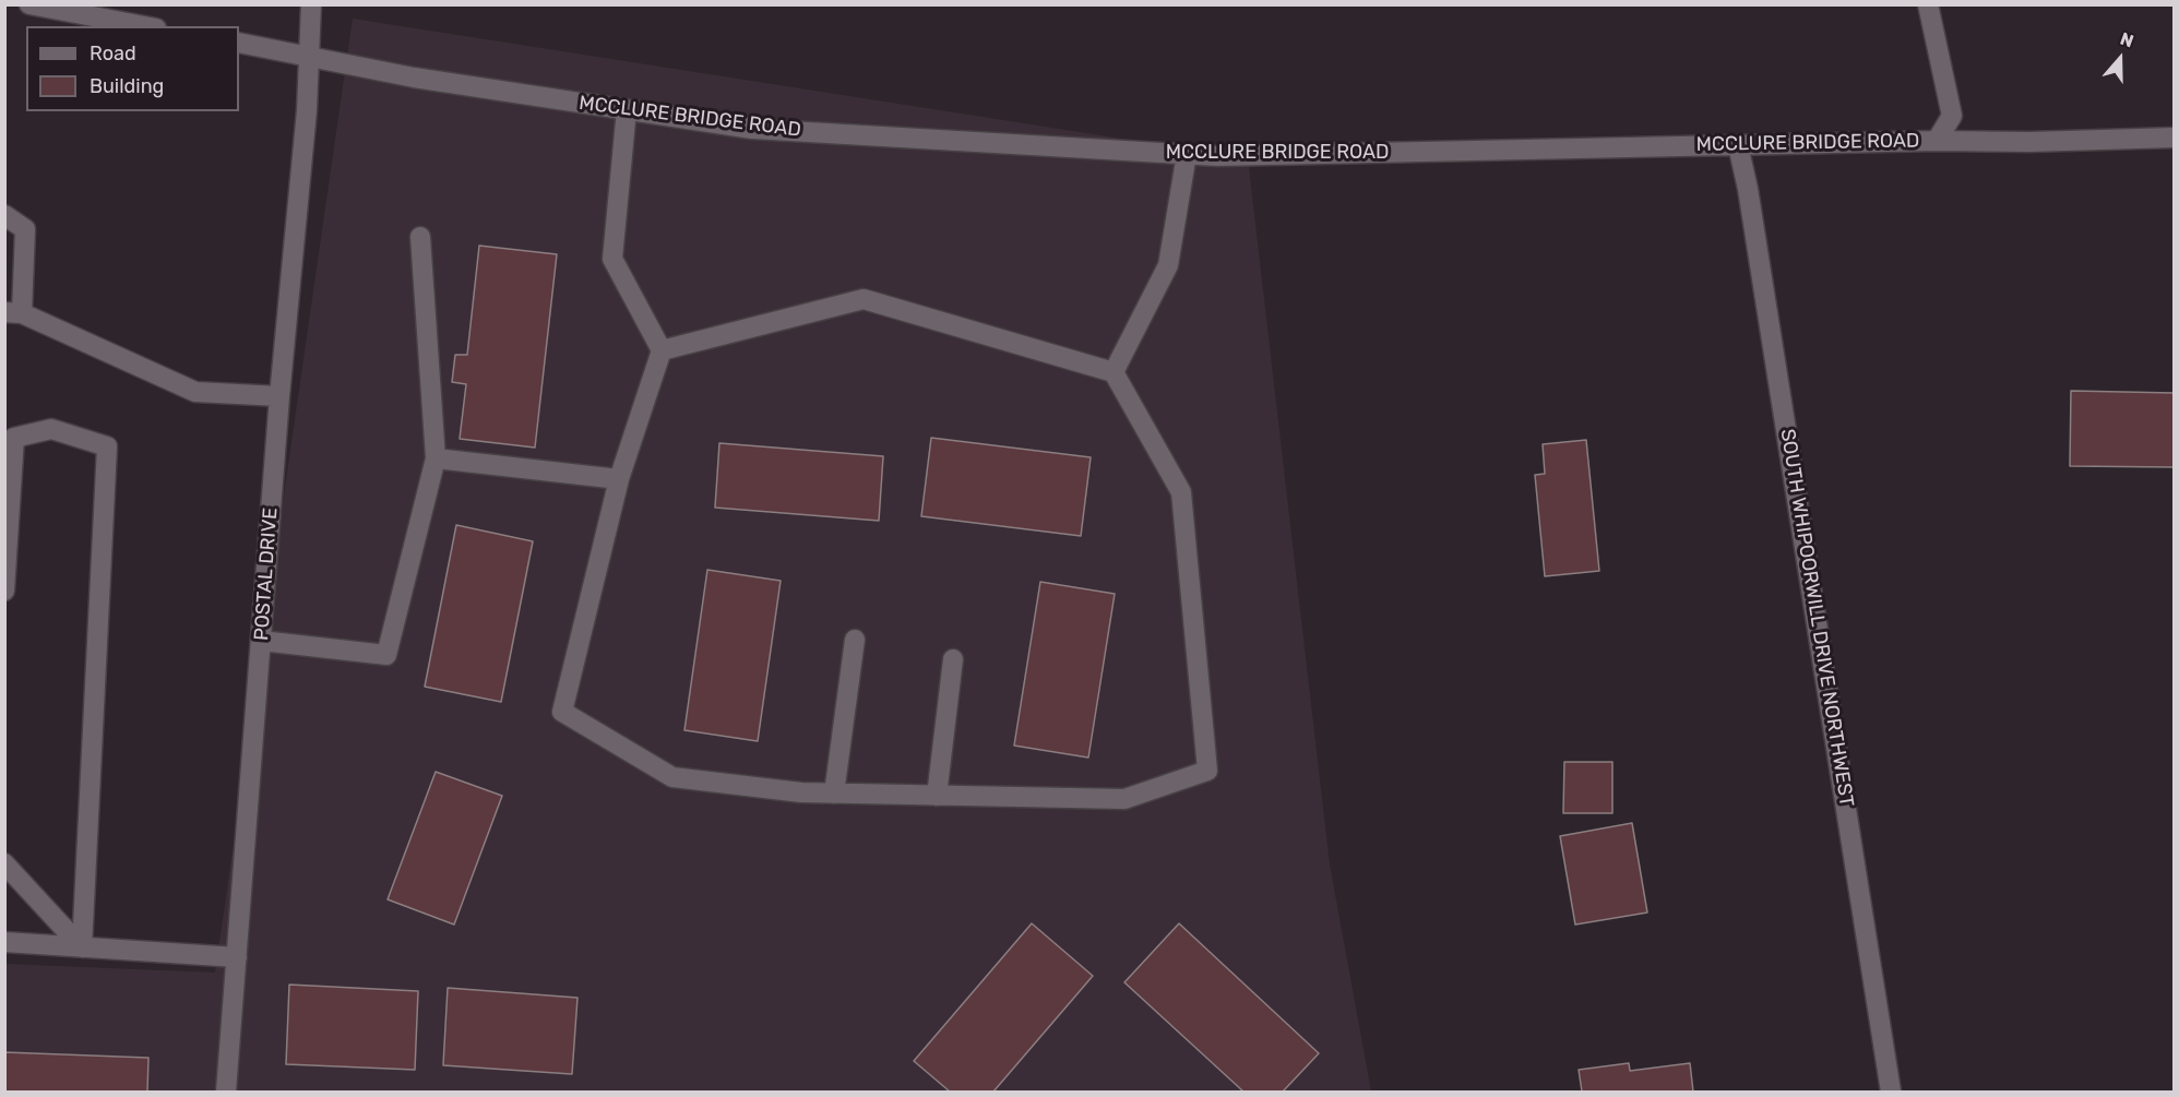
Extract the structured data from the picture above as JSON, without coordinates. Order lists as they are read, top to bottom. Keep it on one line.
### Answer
{"streets":{"street":["MCCLURE BRIDGE ROAD","POSTAL DRIVE","SOUTH WHIPOORWILL DRIVE NORTHWEST"]},"crossings":[["MCCLURE BRIDGE ROAD","POSTAL DRIVE"],["MCCLURE BRIDGE ROAD","SOUTH WHIPOORWILL DRIVE NORTHWEST"]],"legend":["Road","Building"],"north":"top"}
